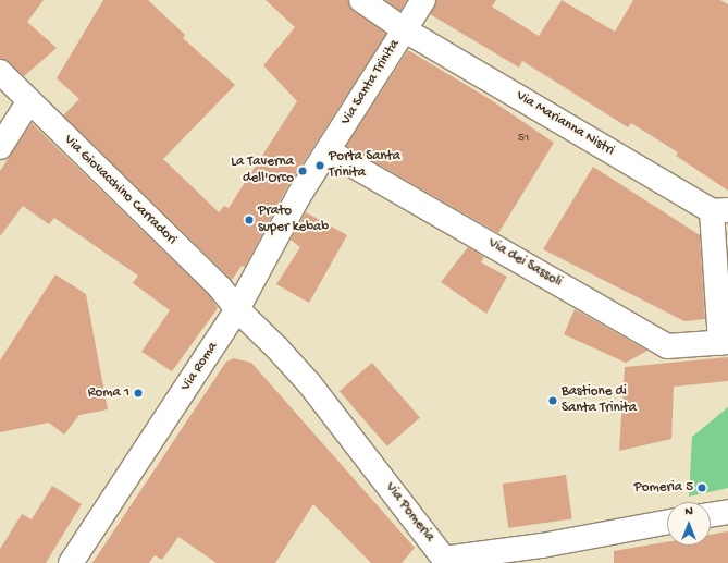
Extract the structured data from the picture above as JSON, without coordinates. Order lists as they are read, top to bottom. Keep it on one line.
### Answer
{"streets":{"street":["Via Santa Trinita","Via Marianna Nistri","Via Giovacchino Carradori","Via dei Sassoli","Via Roma","Via Pomeria"]},"crossings":[["Via Santa Trinita","Via Marianna Nistri"],["Via Santa Trinita","Via dei Sassoli"],["Via Santa Trinita","Via Roma"],["Via Giovacchino Carradori","Via Roma"],["Via Giovacchino Carradori","Via Pomeria"],["Via dei Sassoli","Via Roma"],["Via Roma","Via Pomeria"]],"places":["Porta Santa Trinita","La Taverna dell'Orco","Prato super kebab","Roma 1","Bastione di Santa Trinita","Pomeria 5"],"house_numbers":["51"],"north":"top"}
